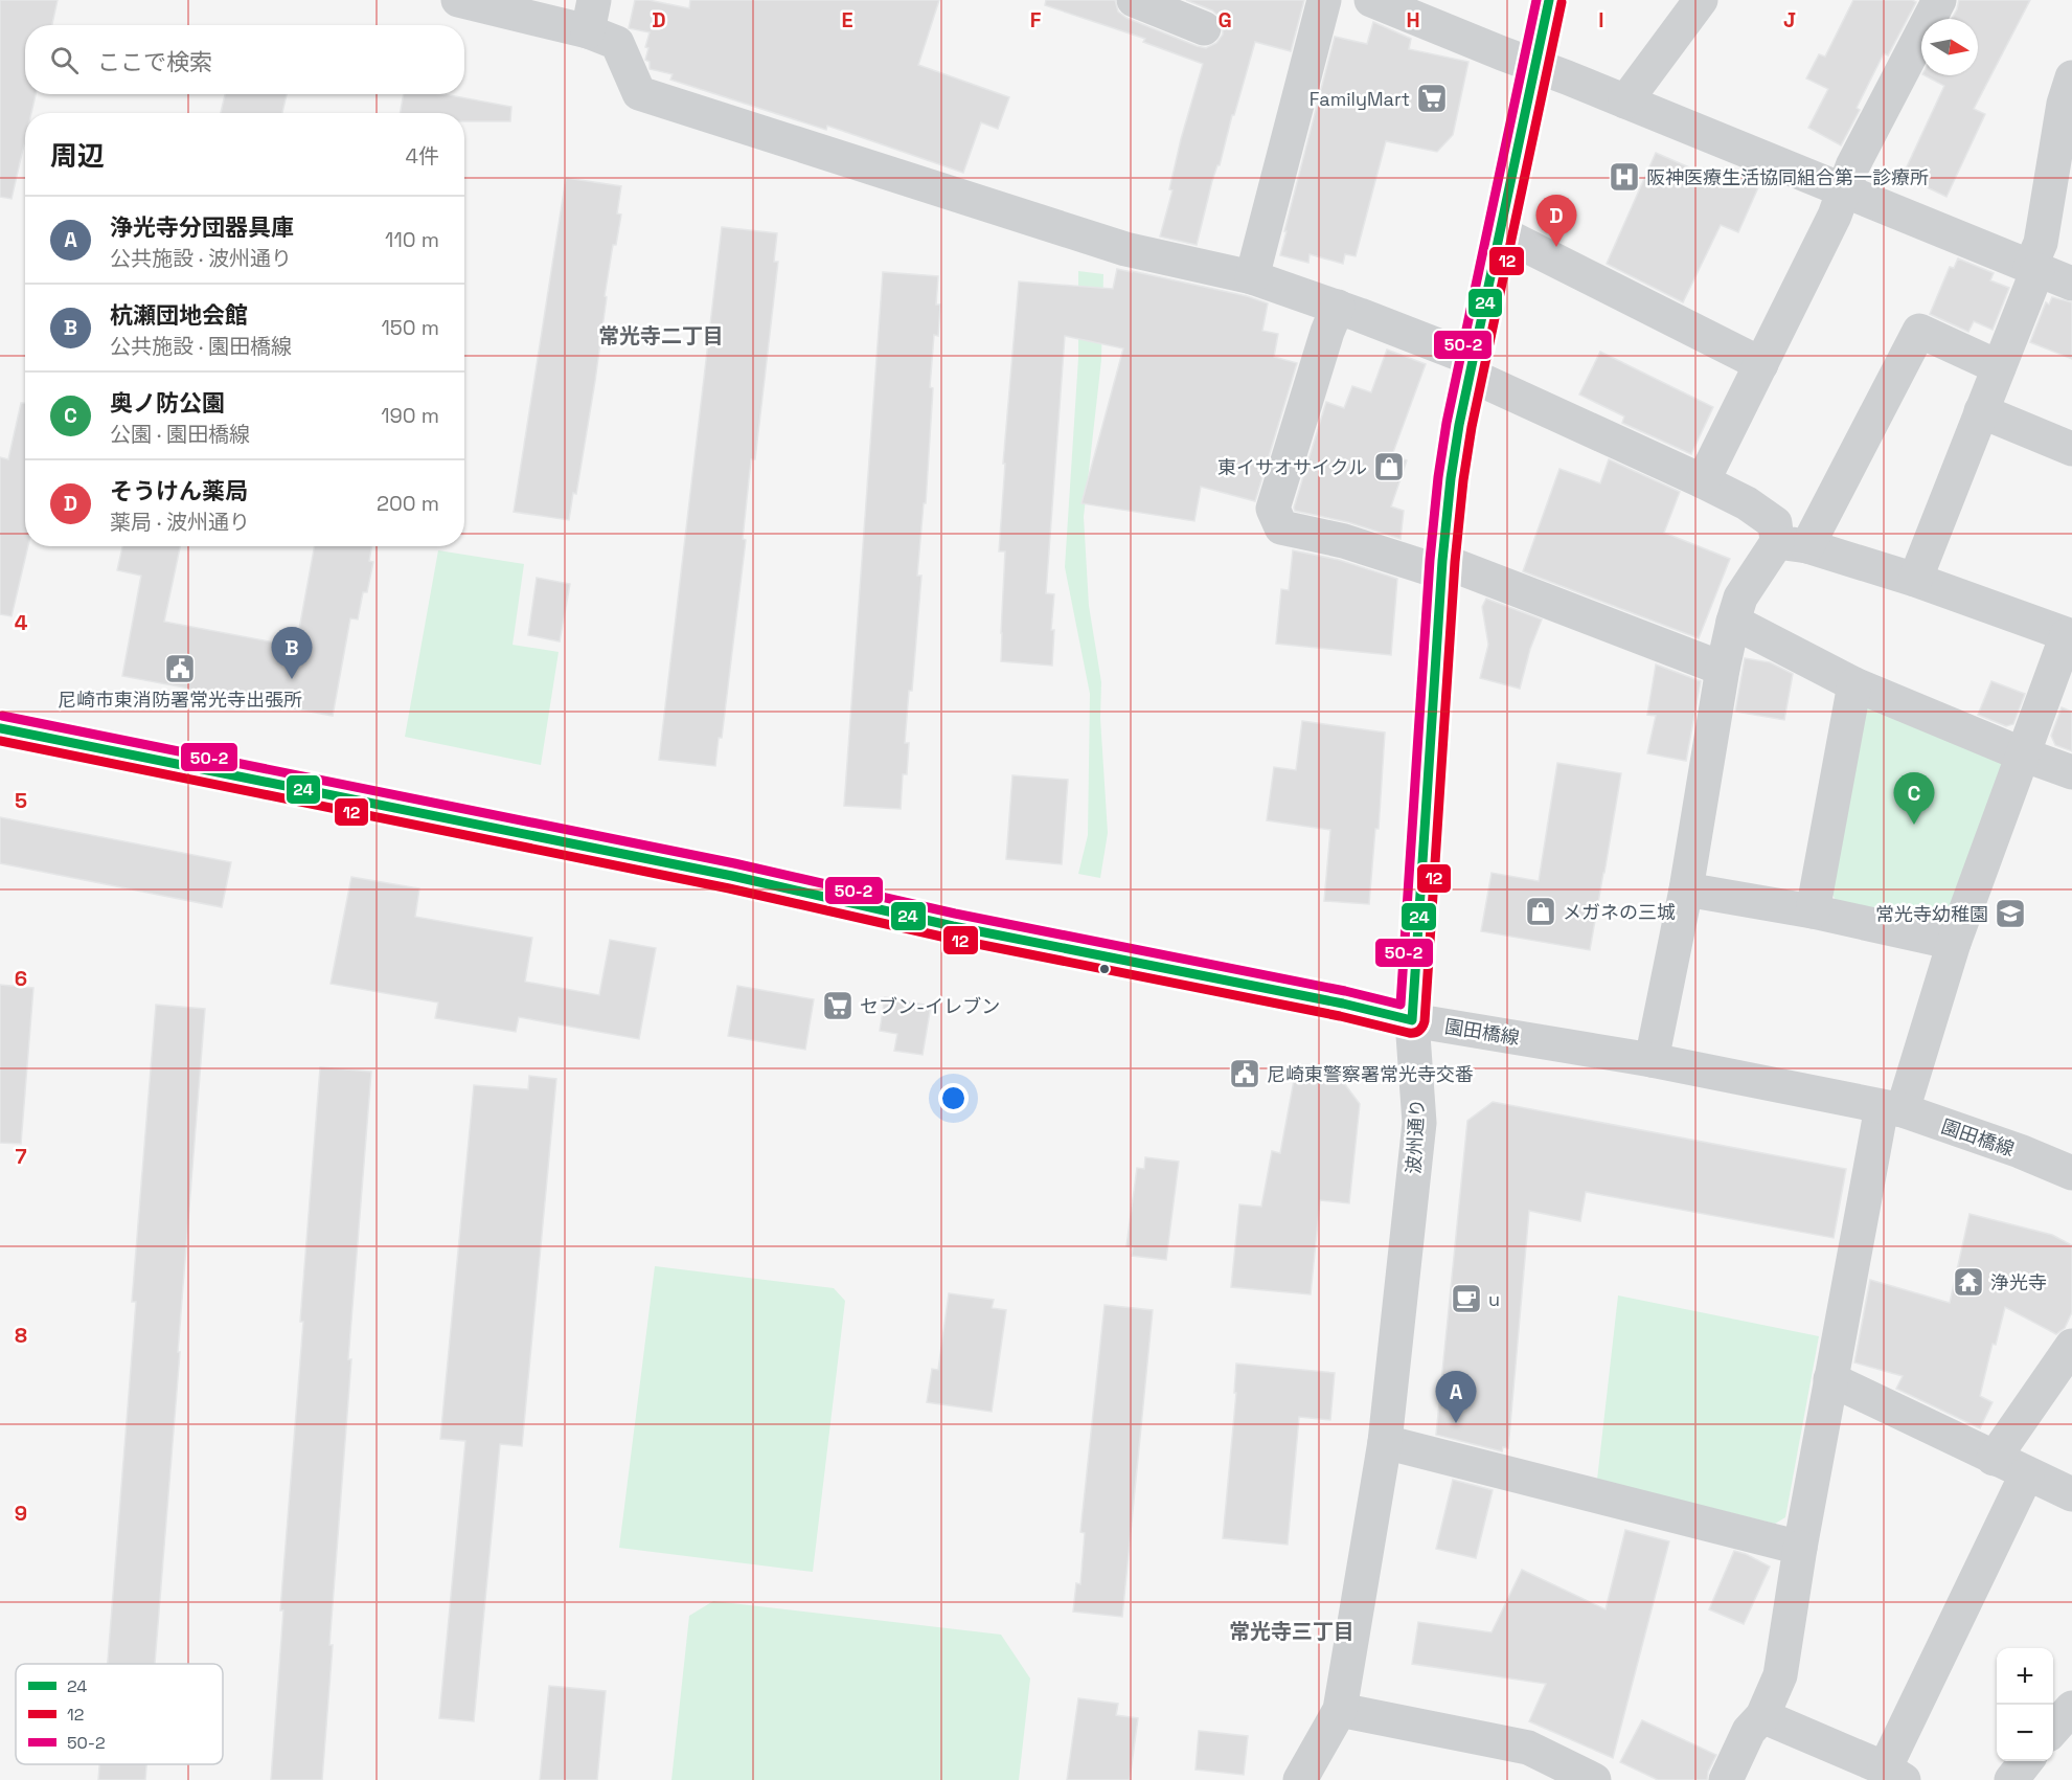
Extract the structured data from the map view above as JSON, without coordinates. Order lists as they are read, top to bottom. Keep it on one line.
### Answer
{"streets":{"street":["園田橋線","波州通り"]},"crossings":[["園田橋線","波州通り"]],"districts":["常光寺二丁目","常光寺三丁目"],"places":{"supermarket":["FamilyMart","セブン-イレブン"],"hospital":["阪神医療生活協同組合第一診療所"],"shop":["東イサオサイクル","メガネの三城"],"public building":["尼崎市東消防署常光寺出張所","尼崎東警察署常光寺交番"],"school or university":["常光寺幼稚園"],"temple":["浄光寺"],"cafe":["u"]},"lines":["transit line 24","transit line 50-2","transit line 12"],"legend":["24","12","50-2"],"north":"right","page":{"search":"ここで検索","heading":["周辺","4件"],"pins":["D","B","C","A"],"list":[{"mark":"A","name":"浄光寺分団器具庫","note":"公共施設 · 波州通り","value":"110 m"},{"mark":"B","name":"杭瀬団地会館","note":"公共施設 · 園田橋線","value":"150 m"},{"mark":"C","name":"奥ノ防公園","note":"公園 · 園田橋線","value":"190 m"},{"mark":"D","name":"そうけん薬局","note":"薬局 · 波州通り","value":"200 m"}],"map_buttons":["+","−"]},"grid":{"columns":["D","E","F","G","H","I","J"],"rows":["4","5","6","7","8","9"]}}
